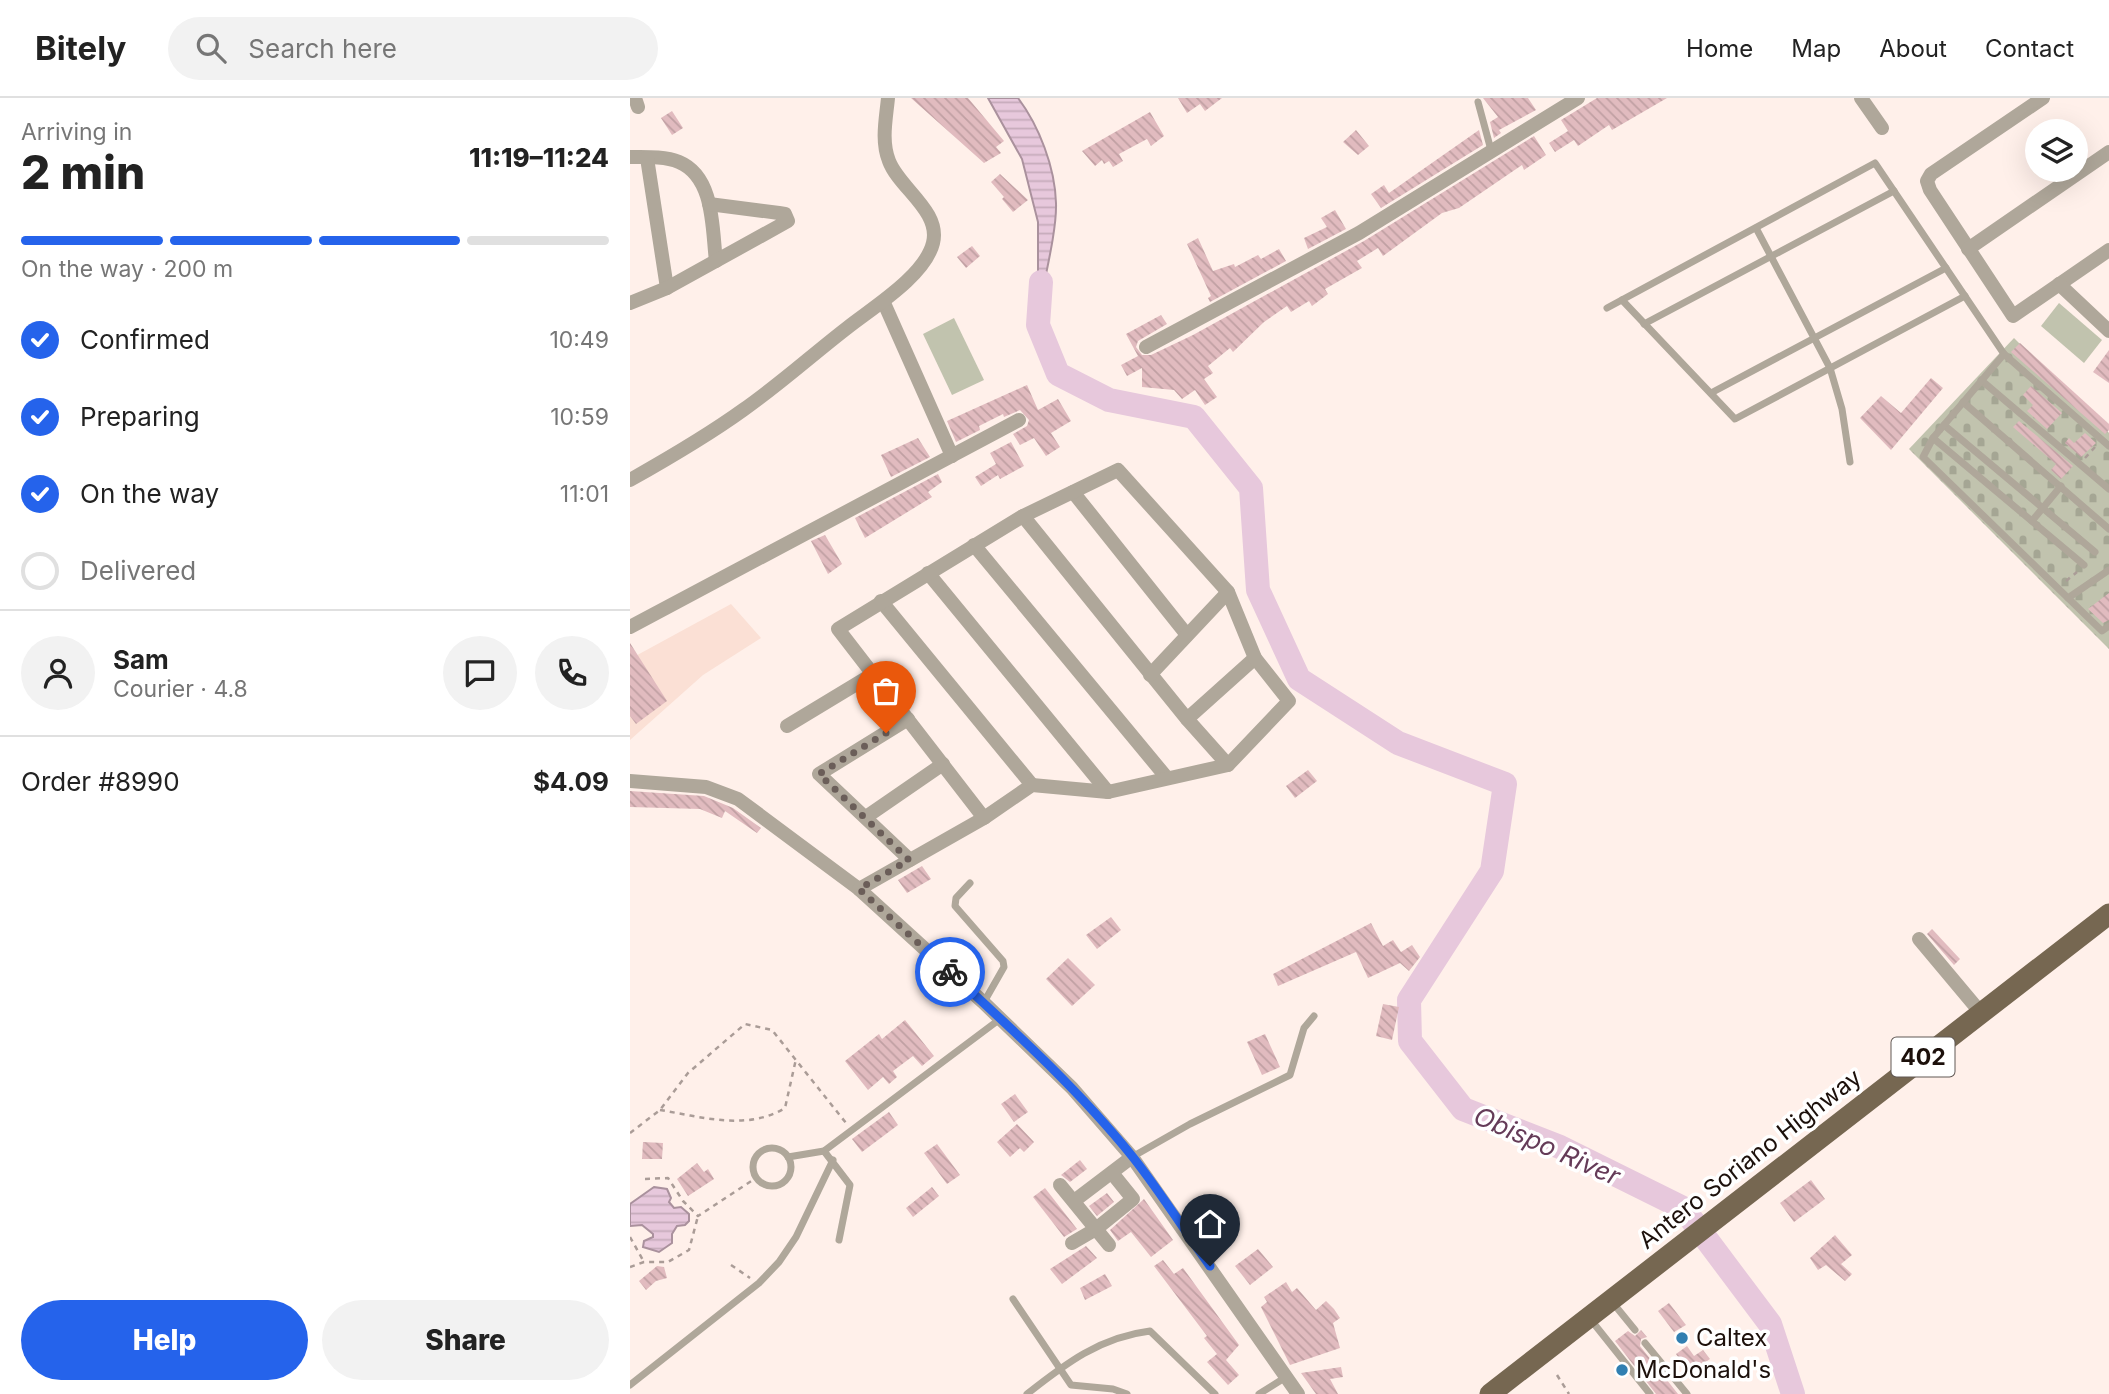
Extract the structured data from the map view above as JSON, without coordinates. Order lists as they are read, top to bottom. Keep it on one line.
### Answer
{"streets":{"main road":["402","Antero Soriano Highway"]},"water":["Obispo River"],"places":["Caltex","McDonald's"],"page":{"header":"Bitely","search":"Search here","nav":["Home","Map","About","Contact"],"heading":["2 min","Arriving in","11:19–11:24"],"panel":["Sam","Courier · 4.8","Order #8990","$4.09"],"bar":"On the way · 200 m","list":[["Confirmed","10:49"],["Preparing","10:59"],["On the way","11:01"],"Delivered"],"buttons":["Help","Share"]}}
